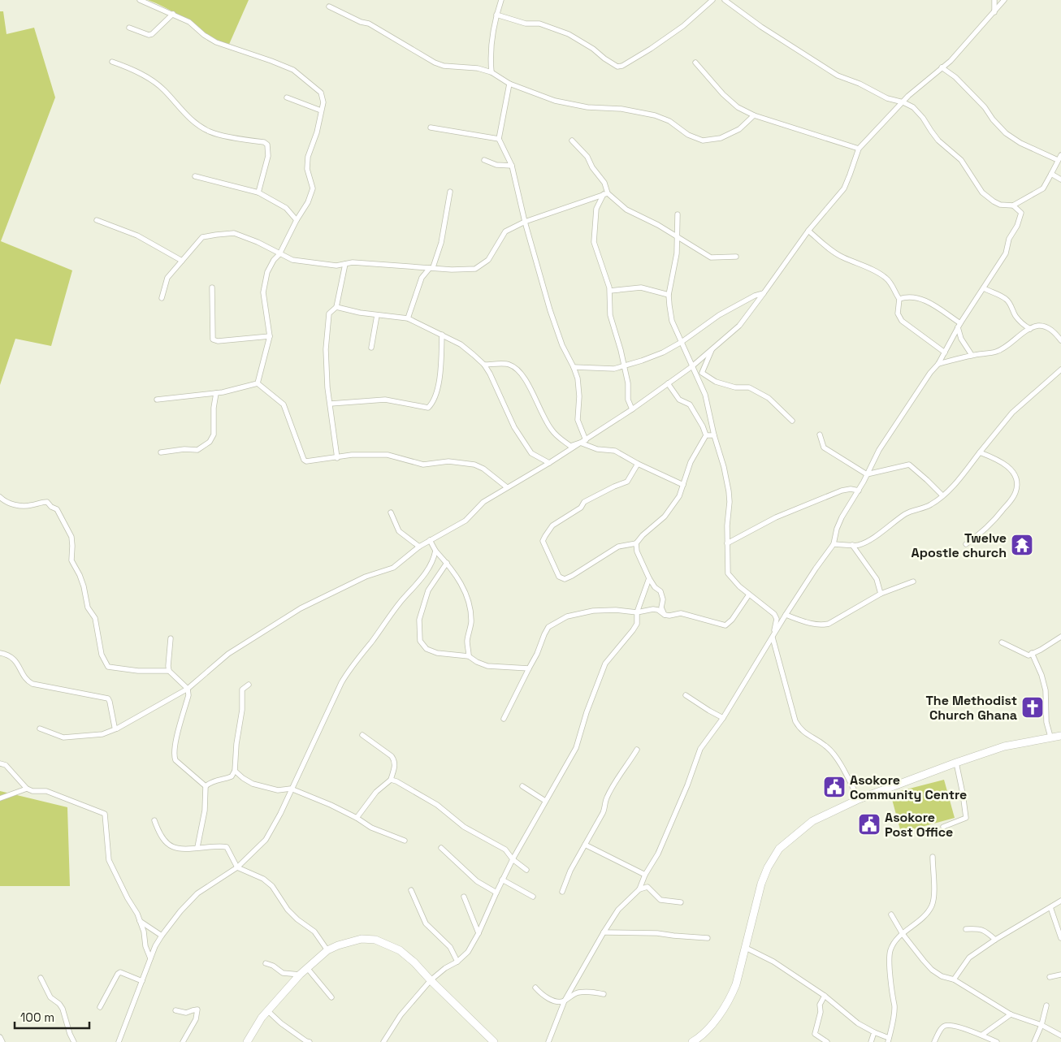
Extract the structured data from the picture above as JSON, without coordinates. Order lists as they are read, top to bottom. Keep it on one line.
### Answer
{"places":{"temple":["Twelve Apostle church"],"church":["The Methodist Church Ghana"],"public building":["Asokore Community Centre","Asokore Post Office"]},"scale_bar":"100 m"}
